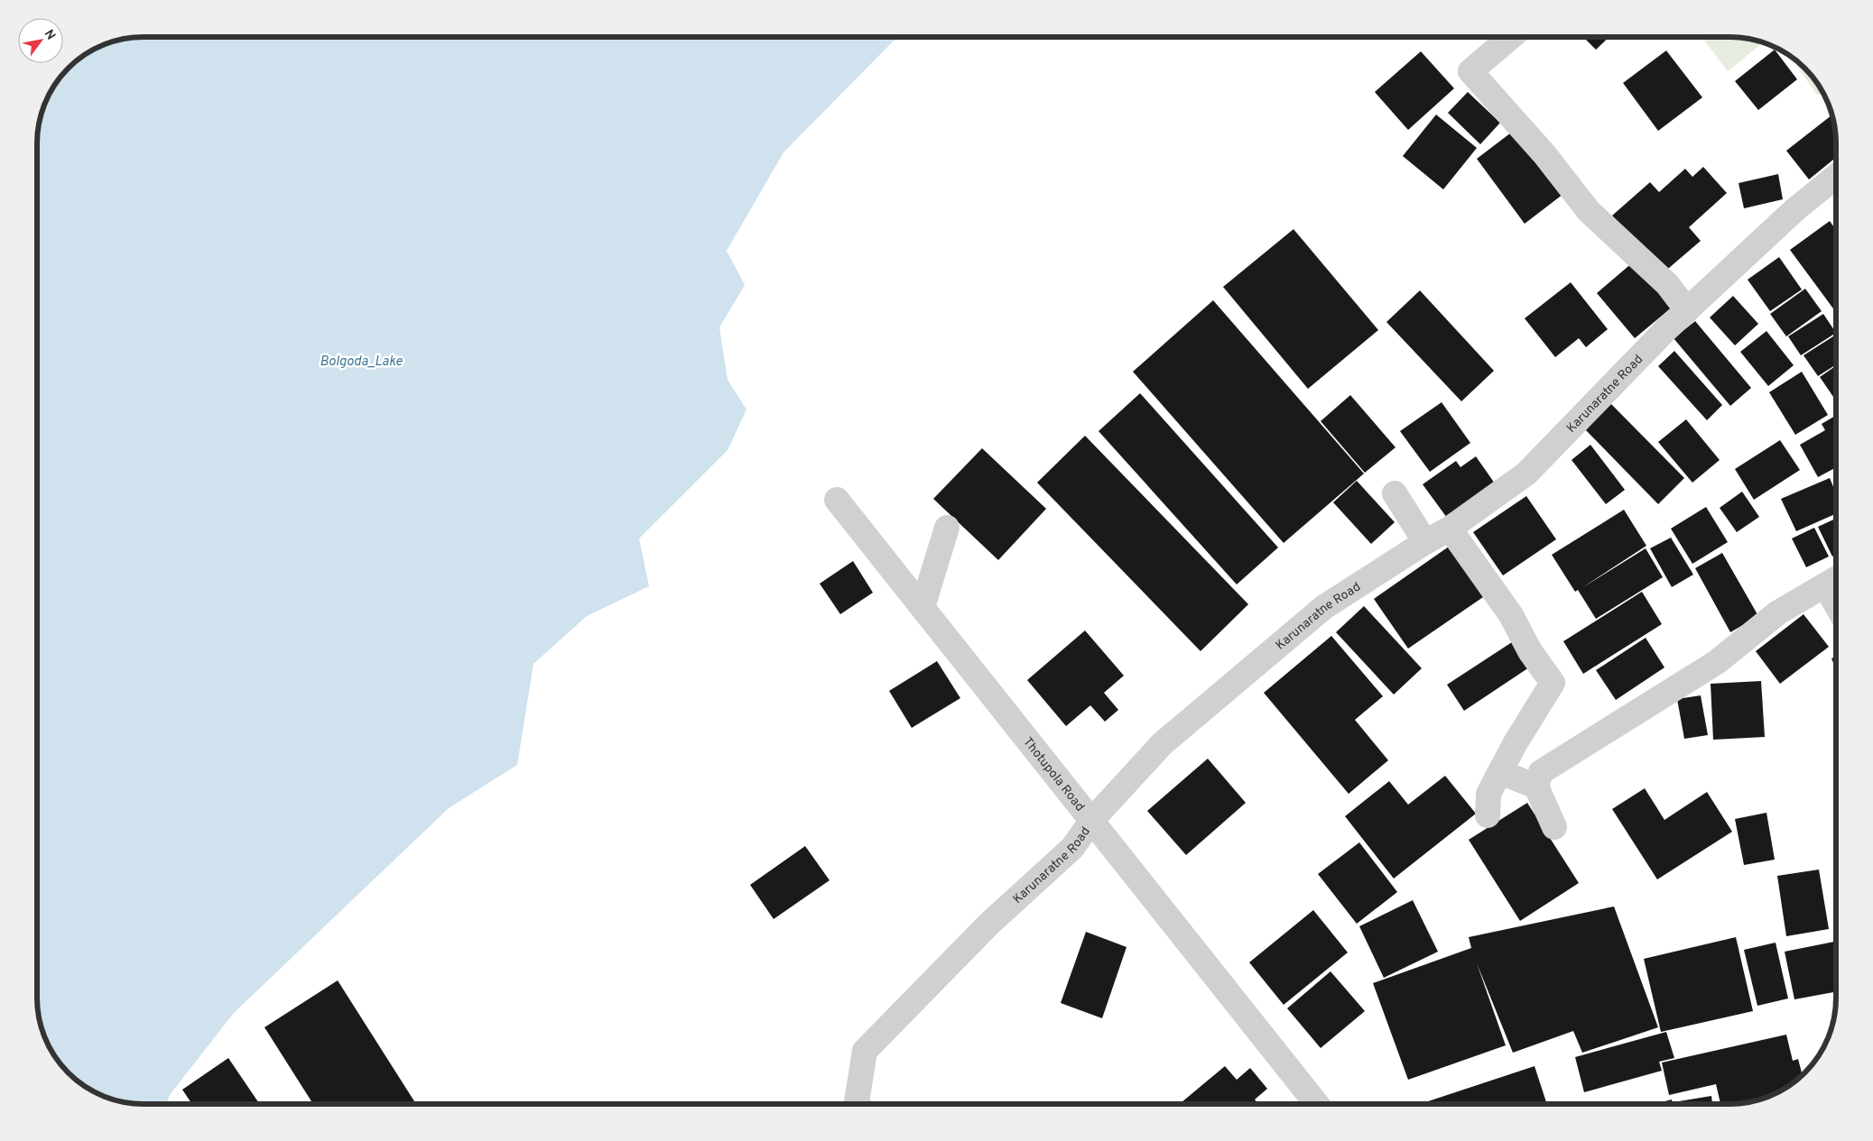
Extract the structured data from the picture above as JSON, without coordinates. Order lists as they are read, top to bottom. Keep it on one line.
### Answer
{"streets":{"street":["Karunaratne Road","Thotupola Road"]},"crossings":[["Karunaratne Road","Thotupola Road"]],"water":["Bolgoda_Lake"],"north":"top right"}
